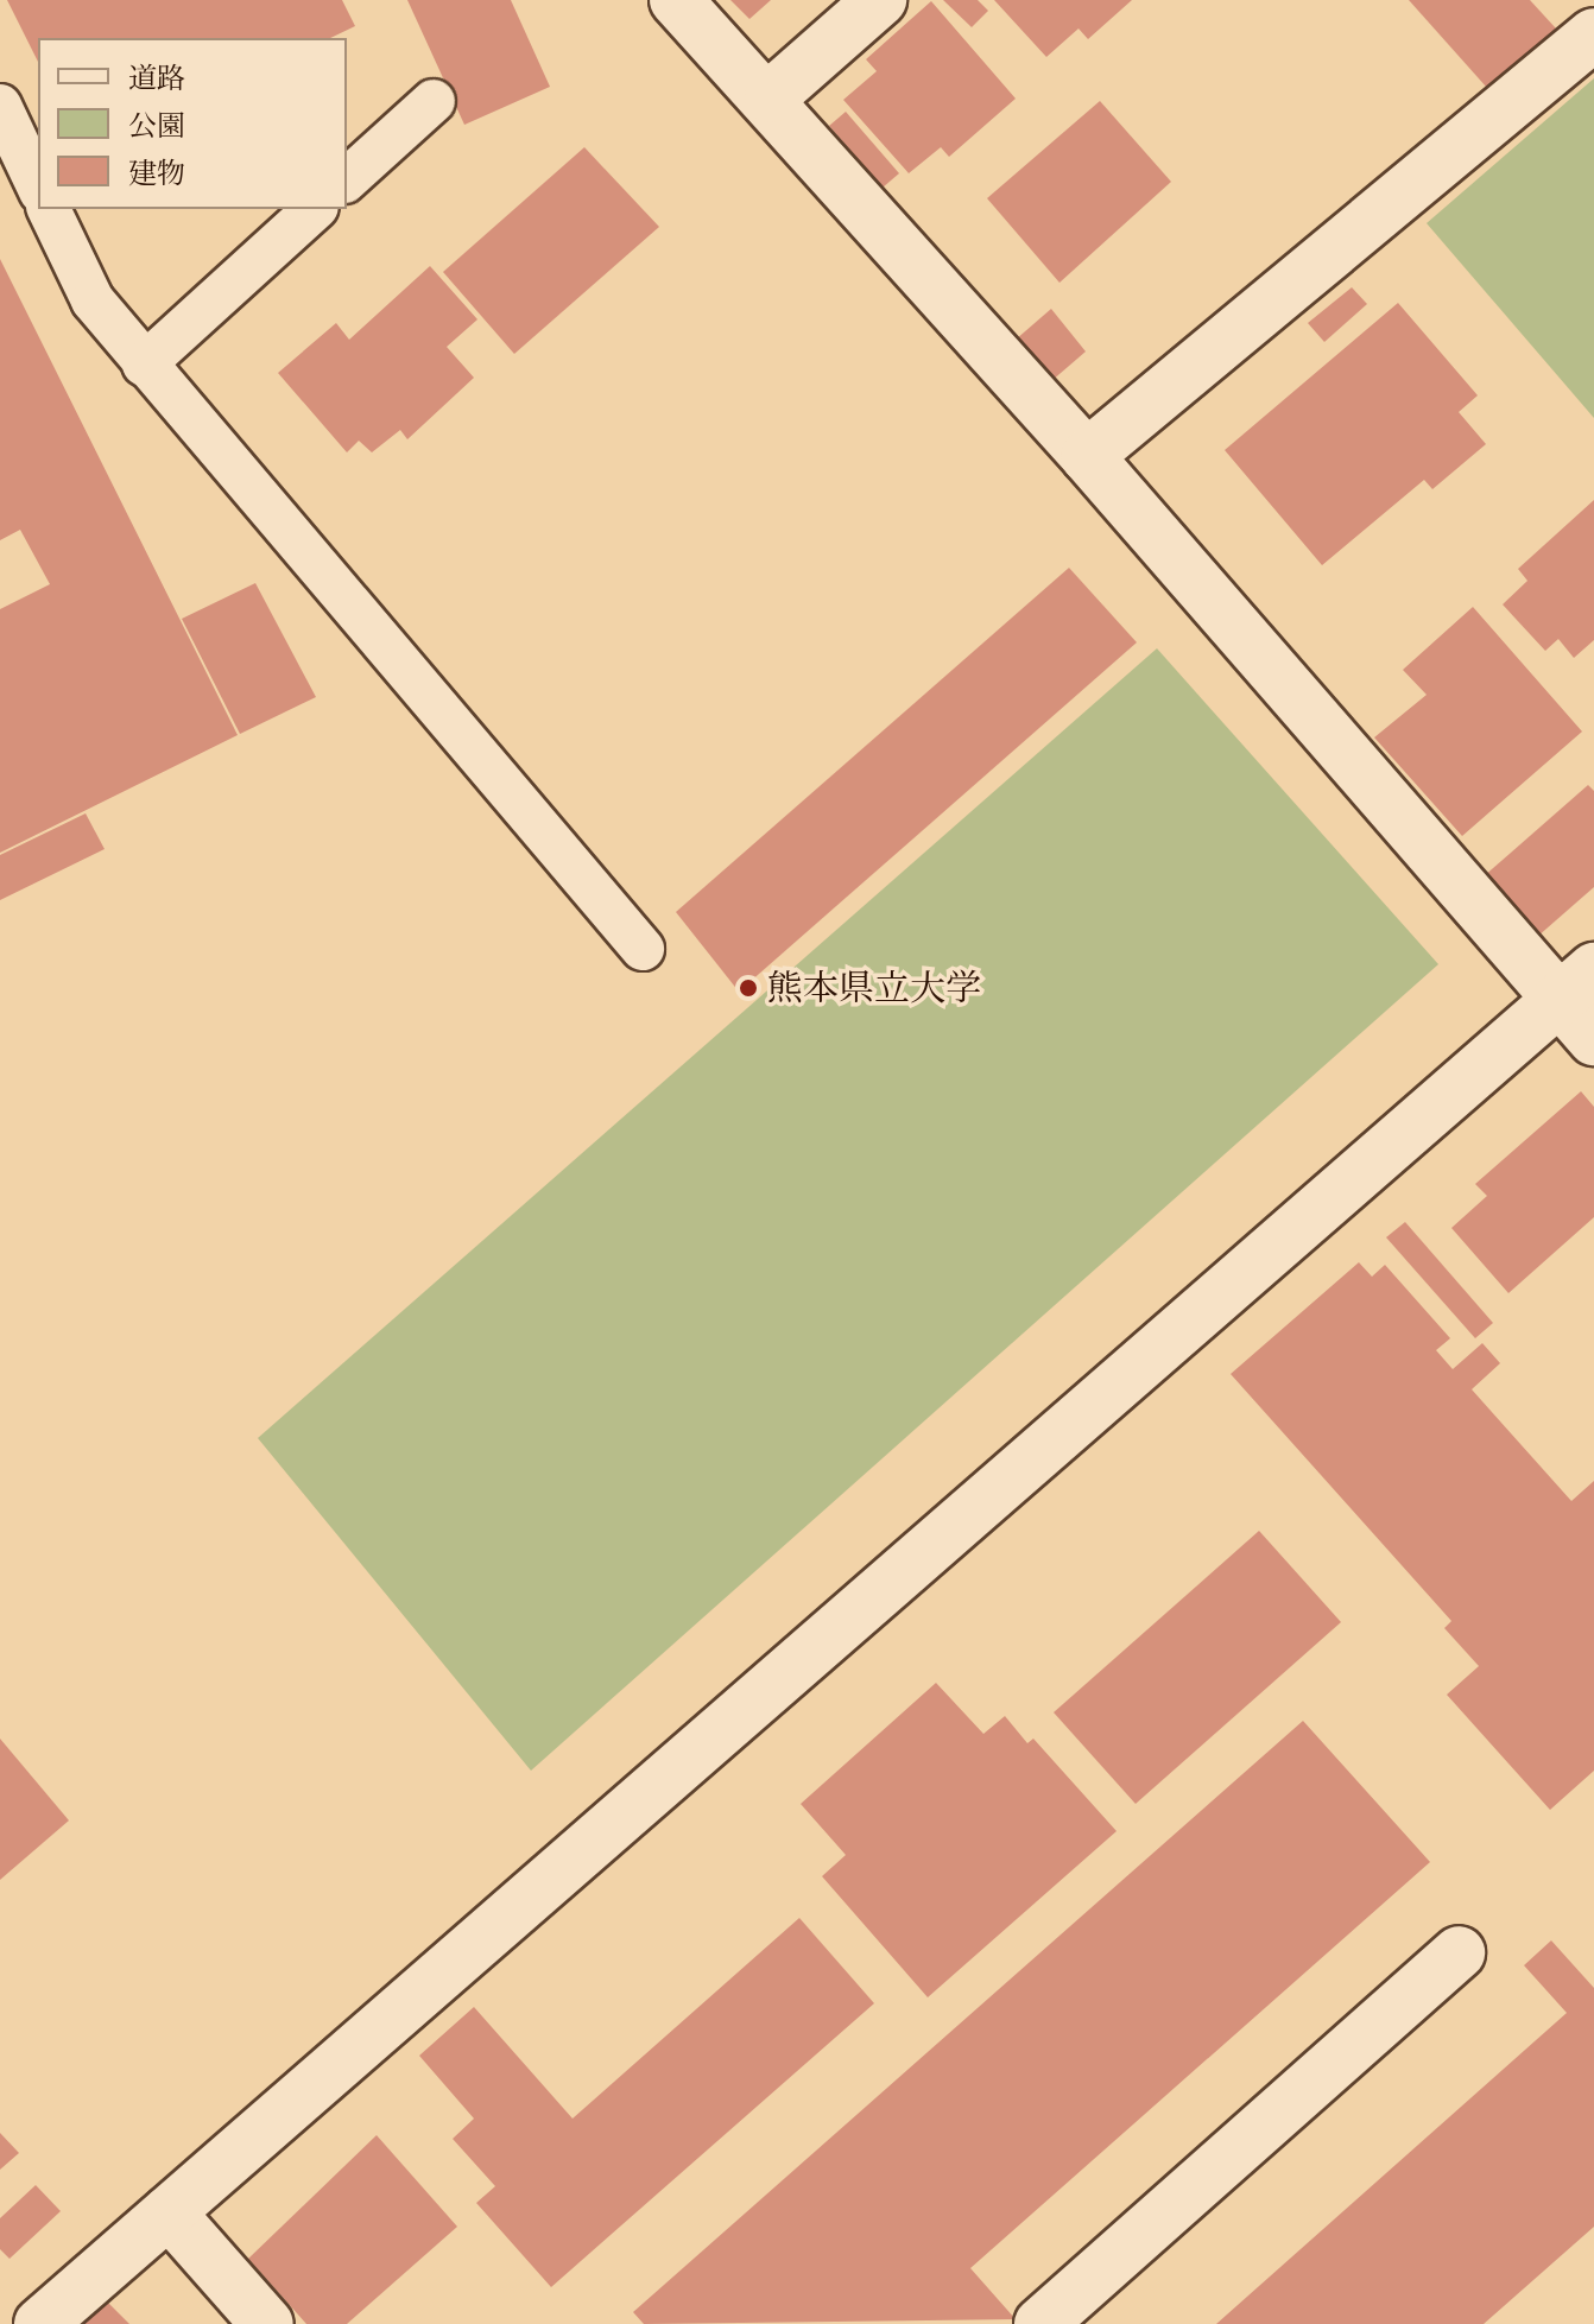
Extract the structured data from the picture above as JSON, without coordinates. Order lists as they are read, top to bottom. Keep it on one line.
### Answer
{"places":["熊本県立大学"],"legend":["道路","公園","建物"]}
